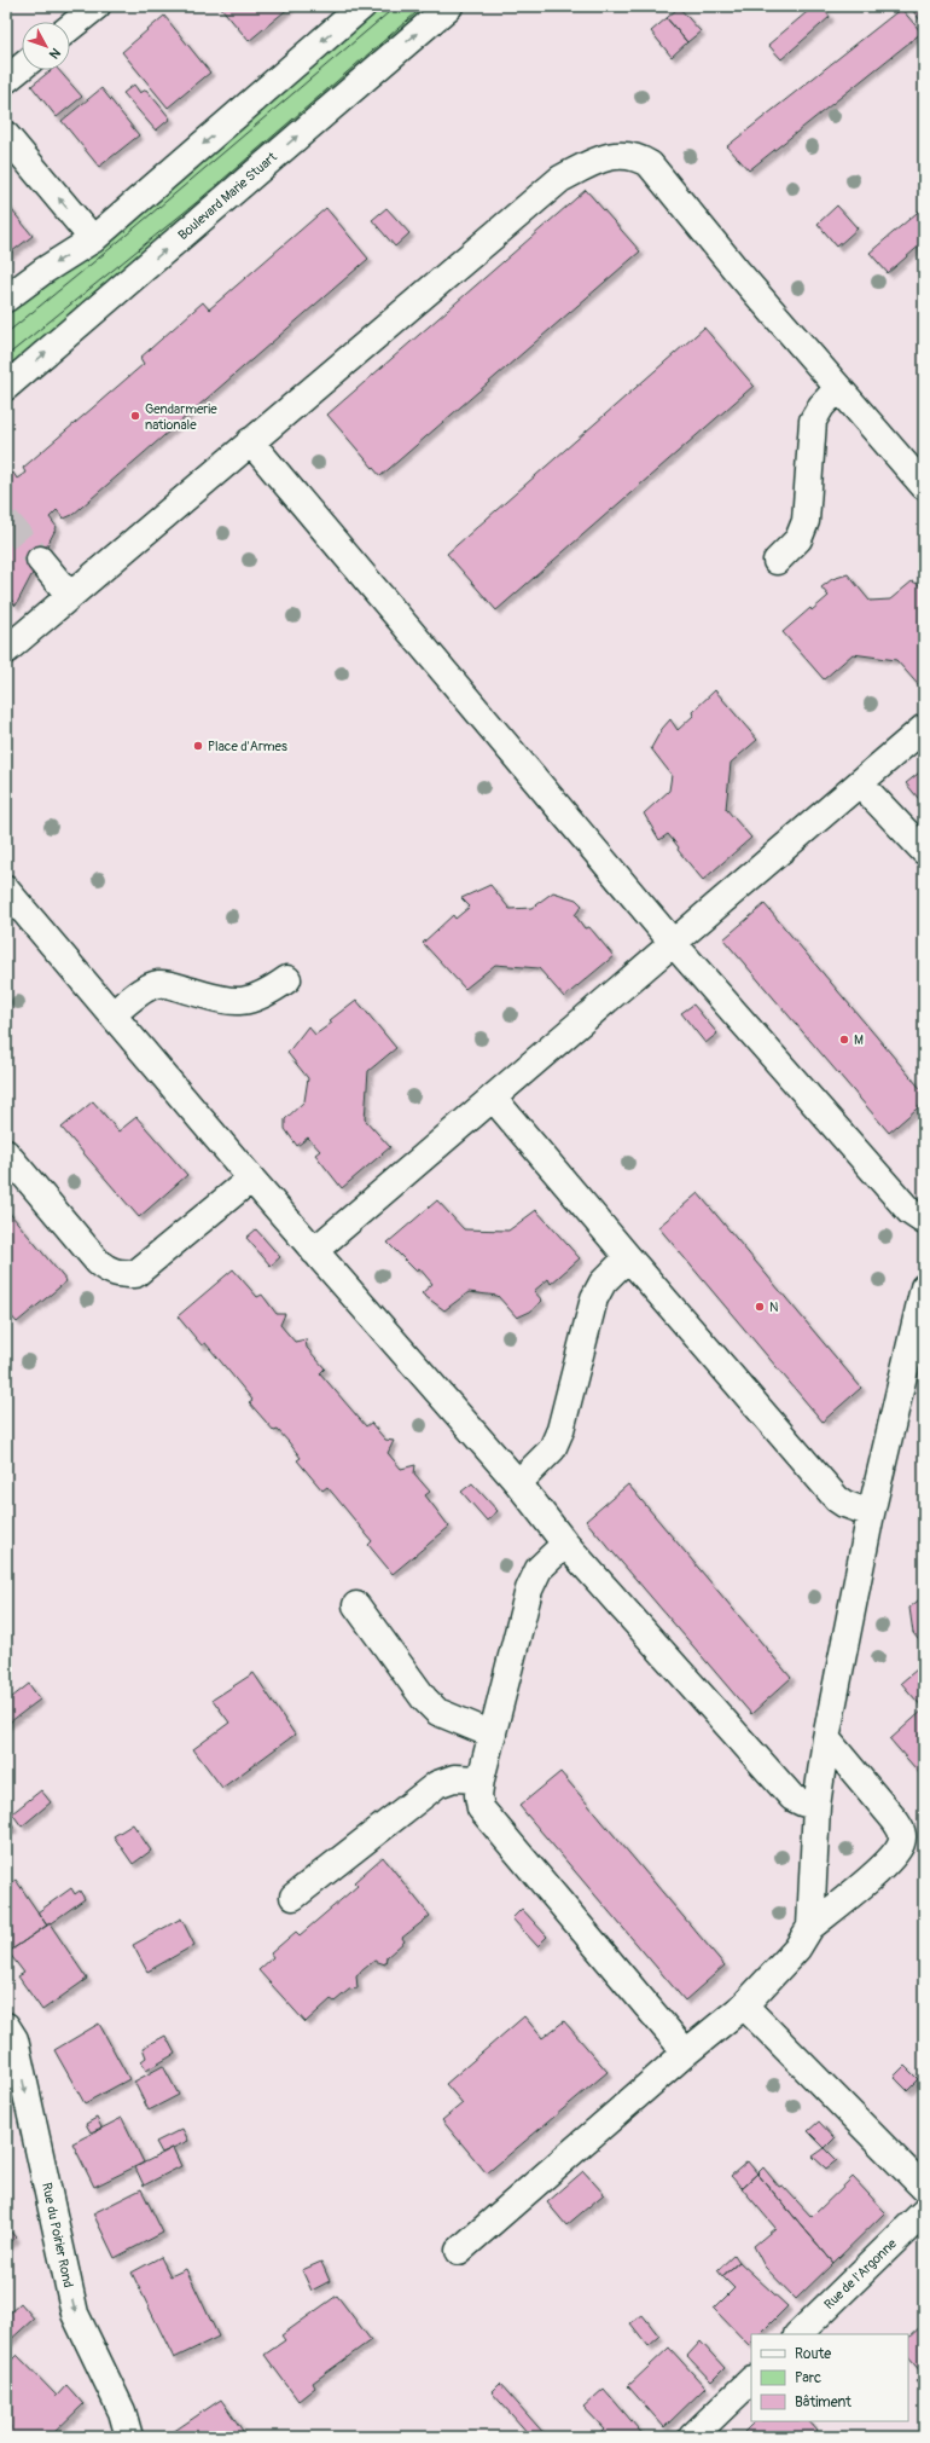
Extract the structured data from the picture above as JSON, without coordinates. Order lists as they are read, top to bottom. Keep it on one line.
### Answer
{"streets":{"main road":["Boulevard Marie Stuart","Rue du Poirier Rond","Rue de l'Argonne"]},"one_way":["Rue du Poirier Rond"],"places":["Gendarmerie nationale","Place d'Armes","M","N"],"legend":["Route","Parc","Bâtiment"],"north":"bottom right"}
